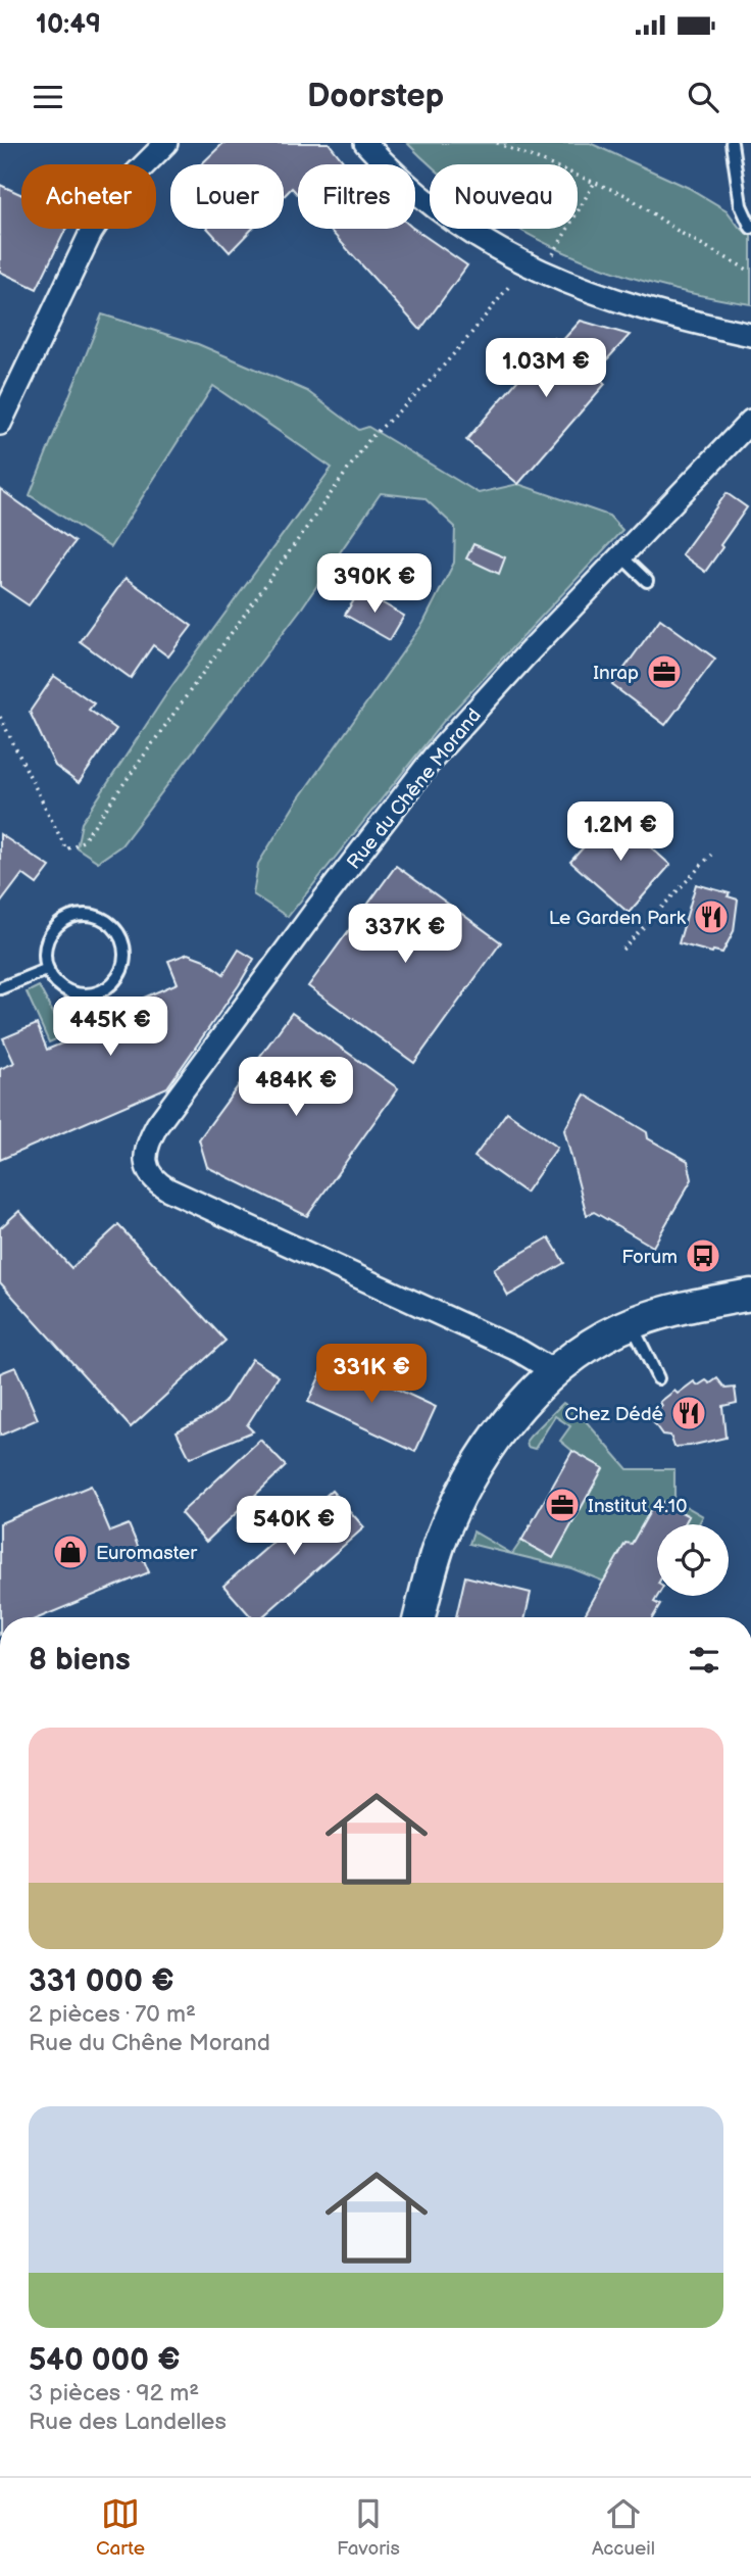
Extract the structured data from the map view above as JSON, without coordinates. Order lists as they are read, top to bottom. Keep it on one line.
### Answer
{"streets":{"street":["Rue du Chêne Morand"]},"places":{"office":["Inrap","Institut 4.10"],"restaurant":["Le Garden Park","Chez Dédé"],"bus stop":["Forum"],"shop":["Euromaster"]},"page":{"status":"10:49","header":"Doorstep","chip":["Acheter","Louer","Filtres","Nouveau"],"price":["1.03M €","390K €","1.2M €","337K €","445K €","484K €","331K €","540K €"],"heading":"8 biens","list":[{"name":"331 000 €","note":"2 pièces · 70 m² · Rue du Chêne Morand"},{"name":"540 000 €","note":"3 pièces · 92 m² · Rue des Landelles"}],"tabs":["Carte","Favoris","Accueil"]}}
